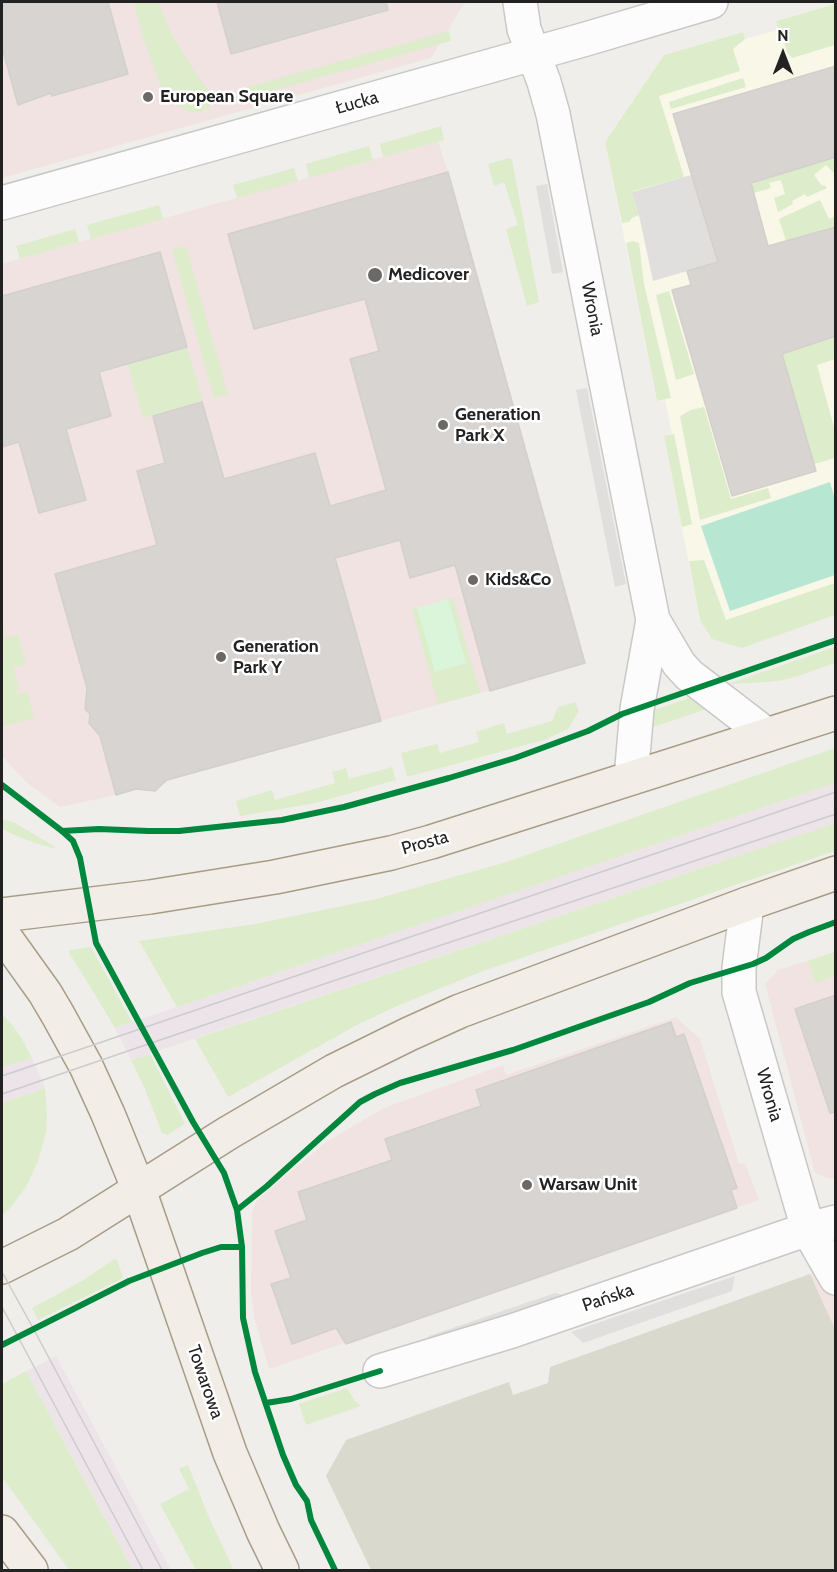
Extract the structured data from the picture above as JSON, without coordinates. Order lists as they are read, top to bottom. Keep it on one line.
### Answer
{"streets":{"main road":["Prosta","Towarowa"],"street":["Łucka","Wronia","Pańska"]},"crossings":[["Łucka","Wronia"],["Wronia","Prosta"],["Wronia","Pańska"]],"places":["European Square","Medicover","Generation Park X","Kids&Co","Generation Park Y","Warsaw Unit"],"north":"top"}
